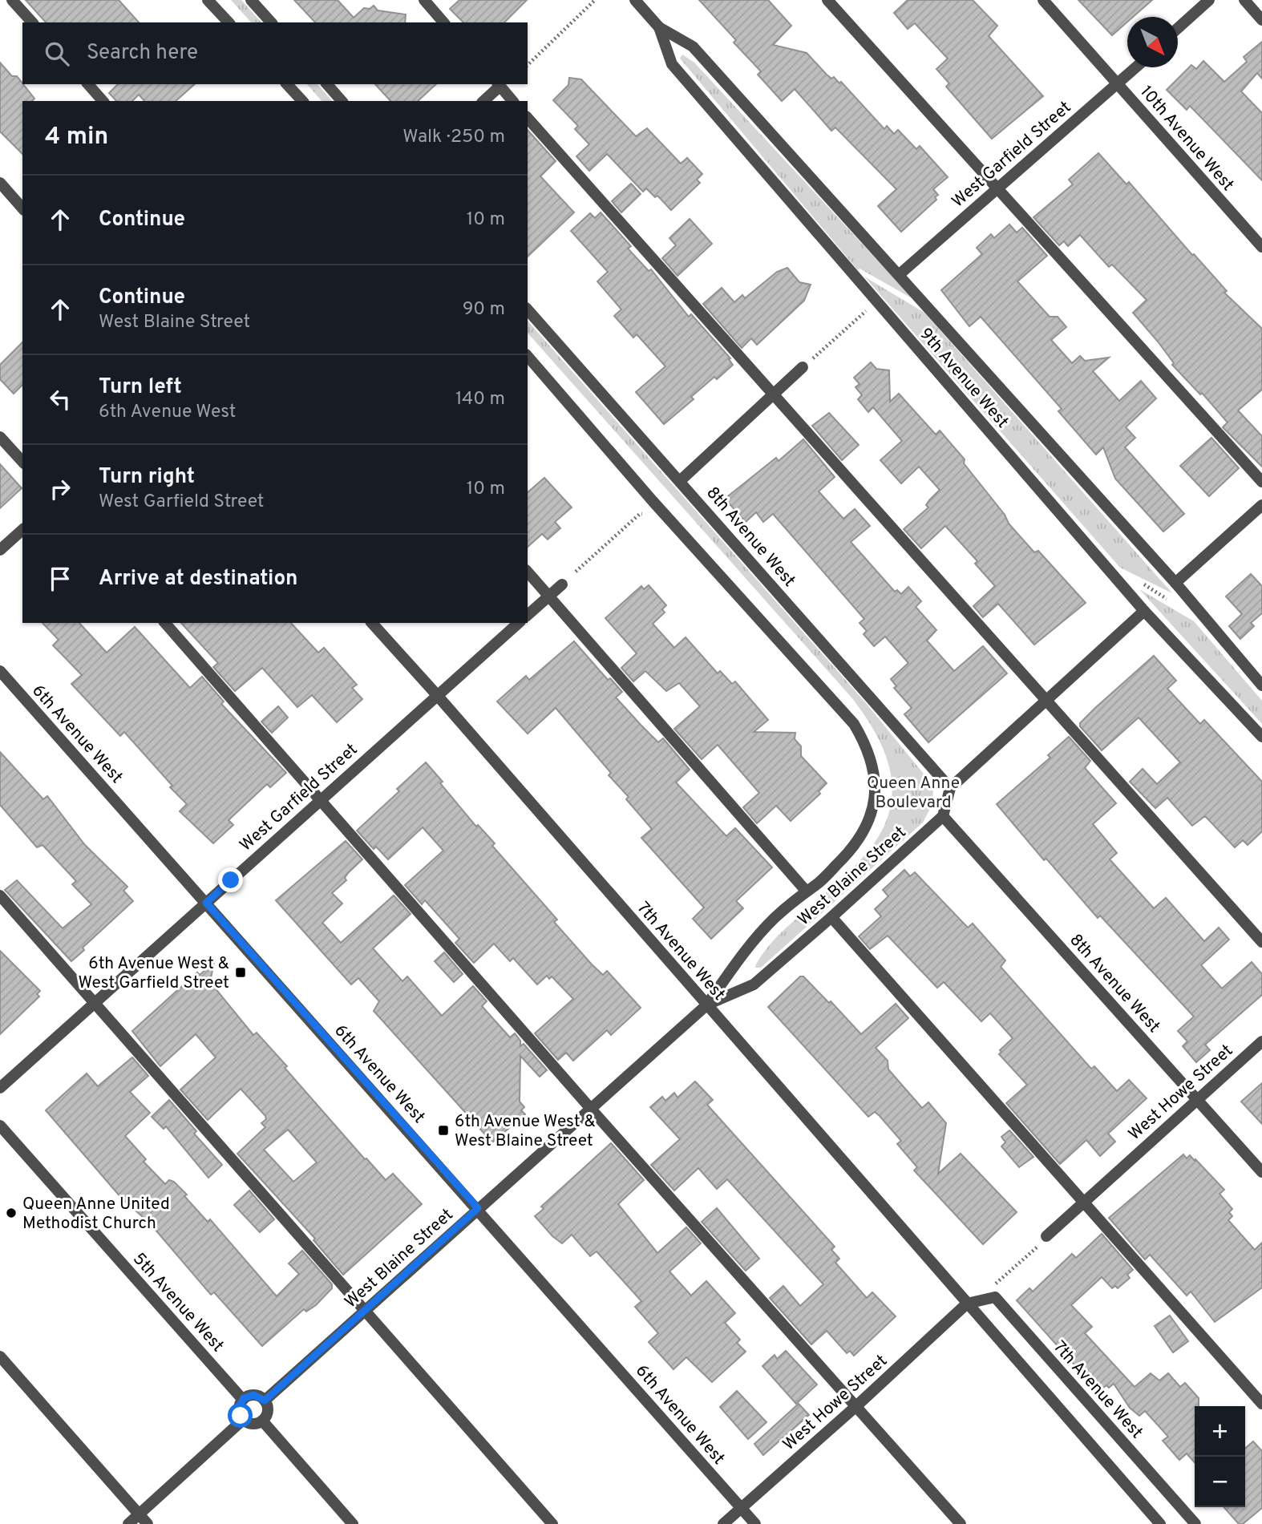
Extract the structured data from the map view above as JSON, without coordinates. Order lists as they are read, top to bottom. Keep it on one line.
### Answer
{"streets":{"street":["10th Avenue West","West Garfield Street","9th Avenue West","8th Avenue West","6th Avenue West","West Blaine Street","7th Avenue West","West Howe Street","5th Avenue West"]},"crossings":[["10th Avenue West","West Garfield Street"],["West Garfield Street","9th Avenue West"],["West Garfield Street","6th Avenue West"],["West Garfield Street","7th Avenue West"],["8th Avenue West","West Blaine Street"],["8th Avenue West","West Howe Street"],["6th Avenue West","West Blaine Street"],["6th Avenue West","West Howe Street"],["West Blaine Street","7th Avenue West"],["West Blaine Street","5th Avenue West"],["7th Avenue West","West Howe Street"]],"parks":["Queen Anne Boulevard"],"places":{"transit":["6th Avenue West & West Garfield Street","6th Avenue West & West Blaine Street"],"other":["Queen Anne United Methodist Church"]},"north":"bottom right","page":{"search":"Search here","heading":["4 min","Walk · 250 m"],"list":[["Continue","10 m"],["Continue","West Blaine Street","90 m"],["Turn left","6th Avenue West","140 m"],["Turn right","West Garfield Street","10 m"],"Arrive at destination"],"map_buttons":["+","−"]}}
